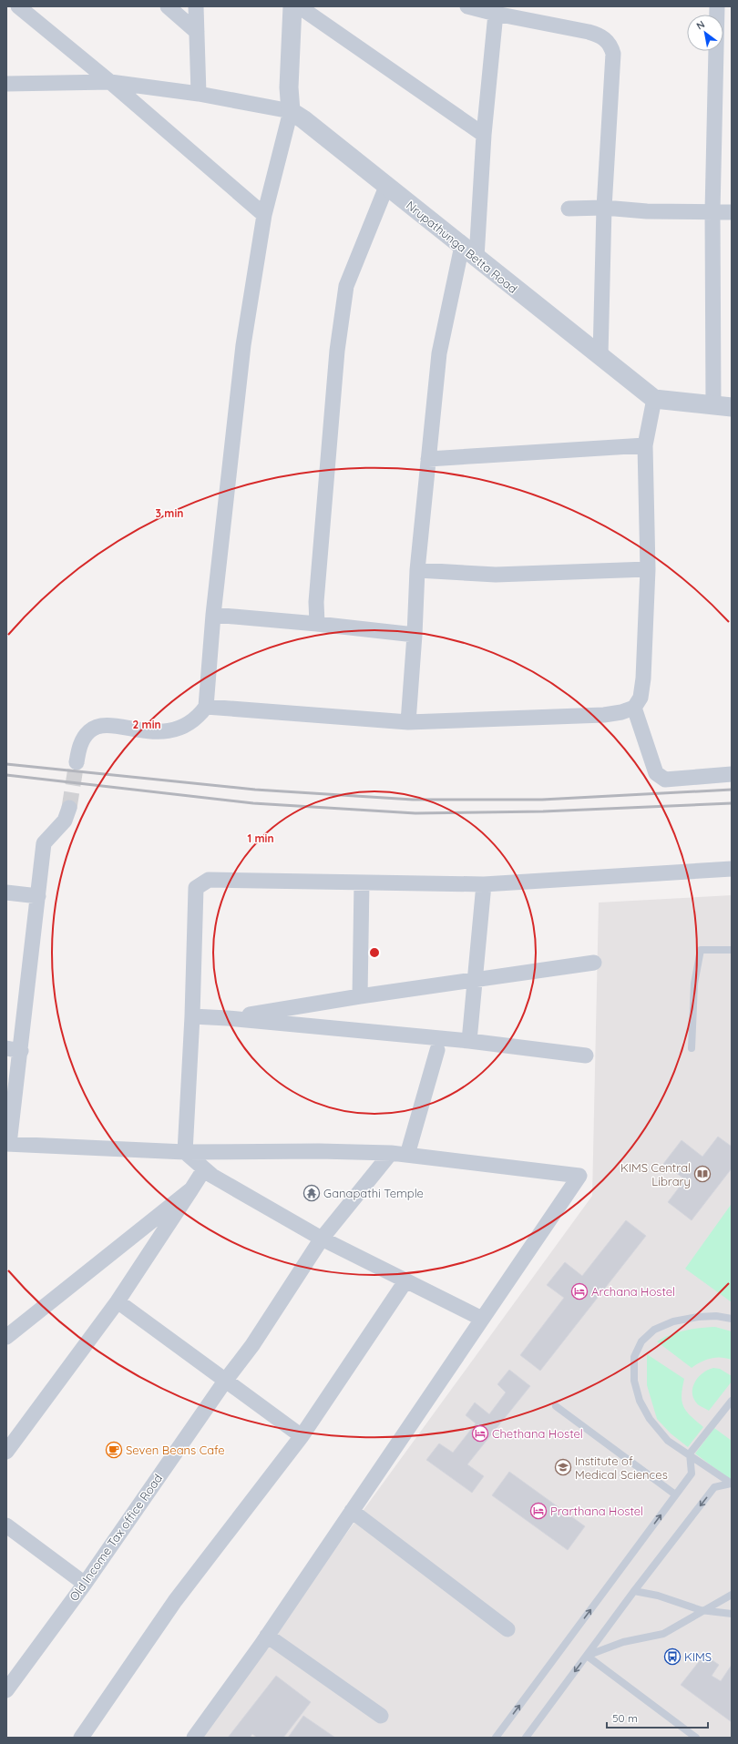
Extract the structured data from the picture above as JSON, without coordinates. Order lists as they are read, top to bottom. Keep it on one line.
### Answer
{"streets":{"street":["Nrupathunga Betta Road","Old Income Tax office Road"]},"places":{"library":["KIMS Central Library"],"temple":["Ganapathi Temple"],"hotel":["Archana Hostel","Chethana Hostel","Prarthana Hostel"],"cafe":["Seven Beans Cafe"],"school or university":["Institute of Medical Sciences"],"bus stop":["KIMS"]},"scale_bar":"50 m","north":"top left","rings":["3 min","2 min","1 min"]}
